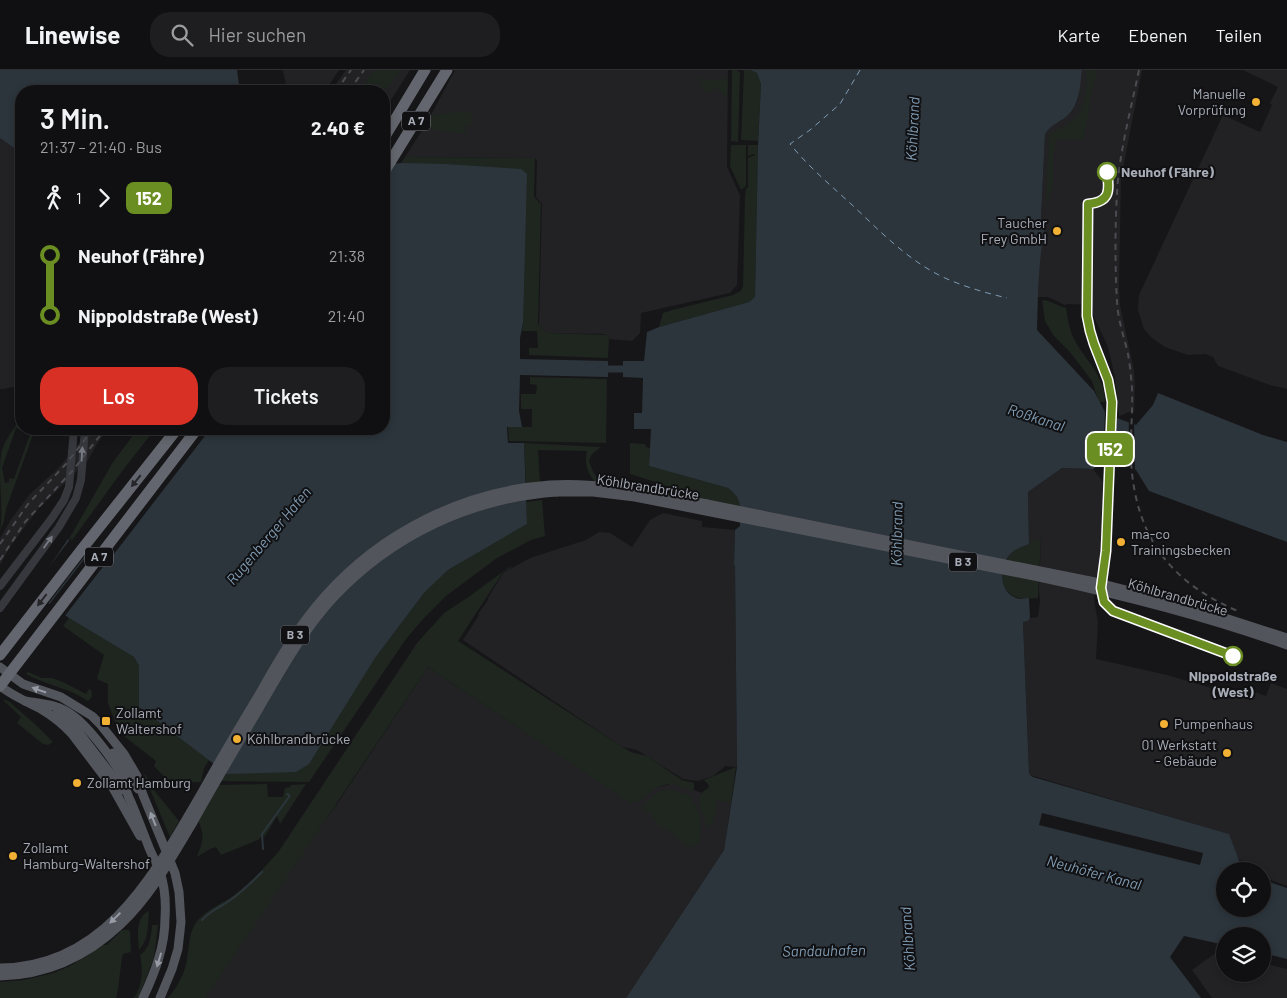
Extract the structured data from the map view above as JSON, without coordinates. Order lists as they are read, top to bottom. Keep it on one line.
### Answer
{"streets":{"highway":["A 7"],"main road":["Köhlbrandbrücke","B 3"]},"one_way":["Köhlbrandbrücke"],"water":["Köhlbrand","Roßkanal","Rugenberger Hafen","Neuhöfer Kanal","Sandauhafen"],"places":{"other":["Manuelle Vorprüfung","Neuhof (Fähre)","Taucher Frey GmbH","ma-co Trainingsbecken","Nippoldstraße (West)","Pumpenhaus","Köhlbrandbrücke","01 Werkstatt - Gebäude","Zollamt Hamburg","Zollamt Hamburg-Waltershof"],"transit":["Zollamt Waltershof"]},"lines":["bus line 152"],"page":{"header":"Linewise","search":"Hier suchen","nav":["Karte","Ebenen","Teilen"],"on_map":"152","heading":["3 Min.","21:37 – 21:40 · Bus","2.40 €"],"legs":["1","152"],"list":[{"name":"Neuhof (Fähre)","value":"21:38"},{"name":"Nippoldstraße (West)","value":"21:40"}],"buttons":["Los","Tickets"]}}
